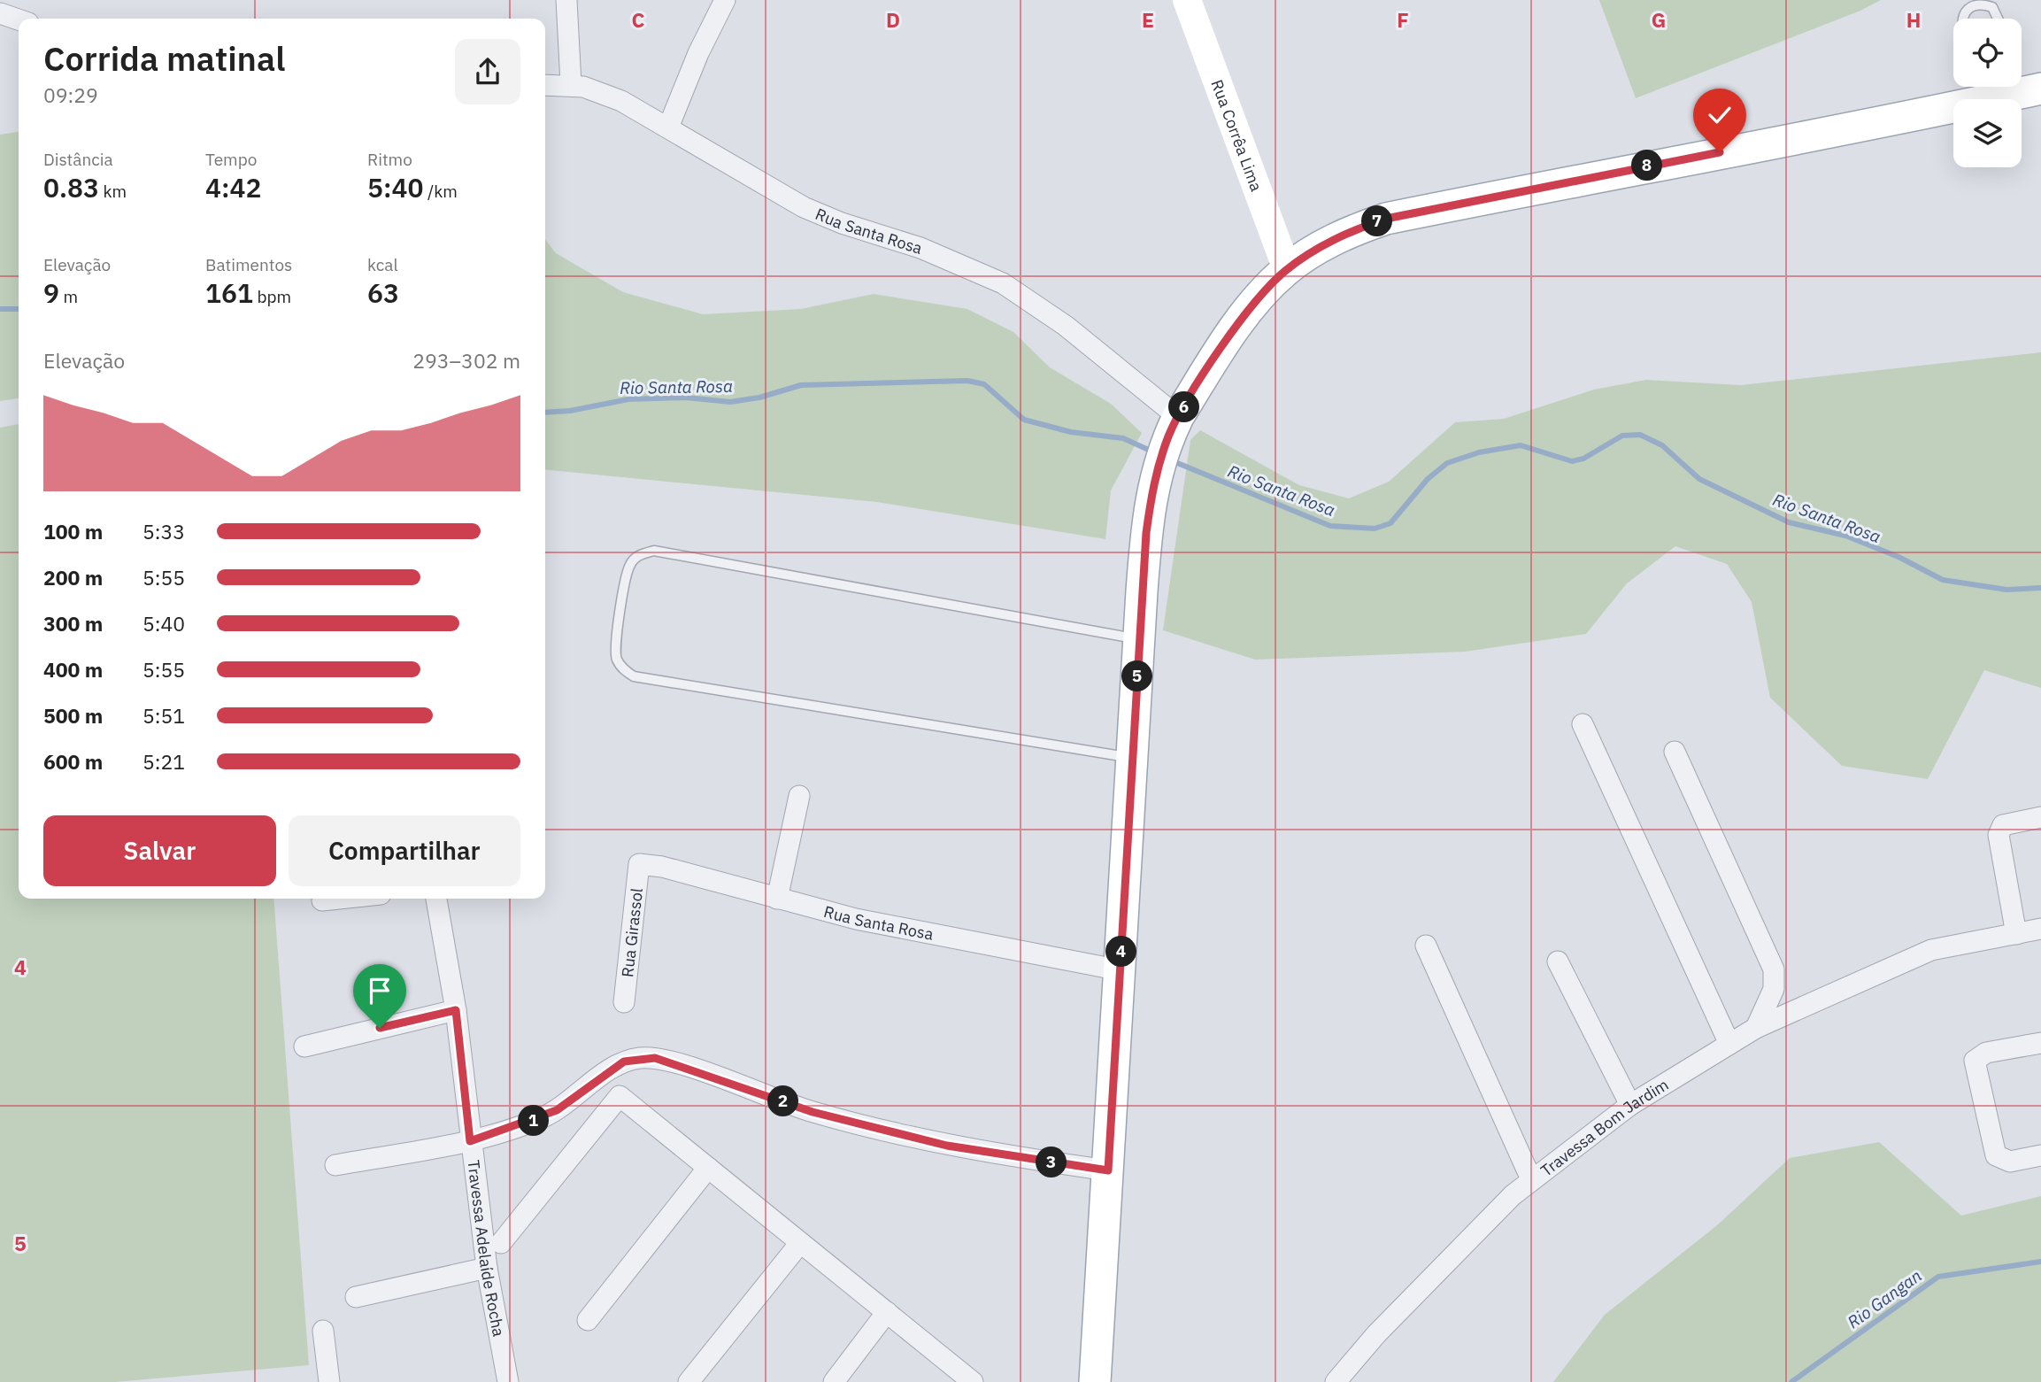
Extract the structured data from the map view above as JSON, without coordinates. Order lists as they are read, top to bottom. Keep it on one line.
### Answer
{"streets":{"street":["Rua Corrêa Lima","Rua Santa Rosa","Rua Girassol","Travessa Bom Jardim","Travessa Adelaíde Rocha"]},"crossings":[["Rua Santa Rosa","Rua Girassol"]],"water":["Rio Santa Rosa","Rio Gangan"],"page":{"heading":["Corrida matinal","09:29"],"stats":[["Distância","0.83 km"],["Tempo","4:42"],["Ritmo","5:40 /km"],["Elevação","9 m"],["Batimentos","161 bpm"],["kcal","63"]],"pins":["8","7","6","5","4","2","1","3"],"chart":["Elevação","293–302 m"],"list":[{"name":"100 m","note":"5:33"},{"name":"200 m","note":"5:55"},{"name":"300 m","note":"5:40"},{"name":"400 m","note":"5:55"},{"name":"500 m","note":"5:51"},{"name":"600 m","note":"5:21"}],"buttons":["Salvar","Compartilhar"]},"grid":{"columns":["C","D","E","F","G","H"],"rows":["4","5"]}}
